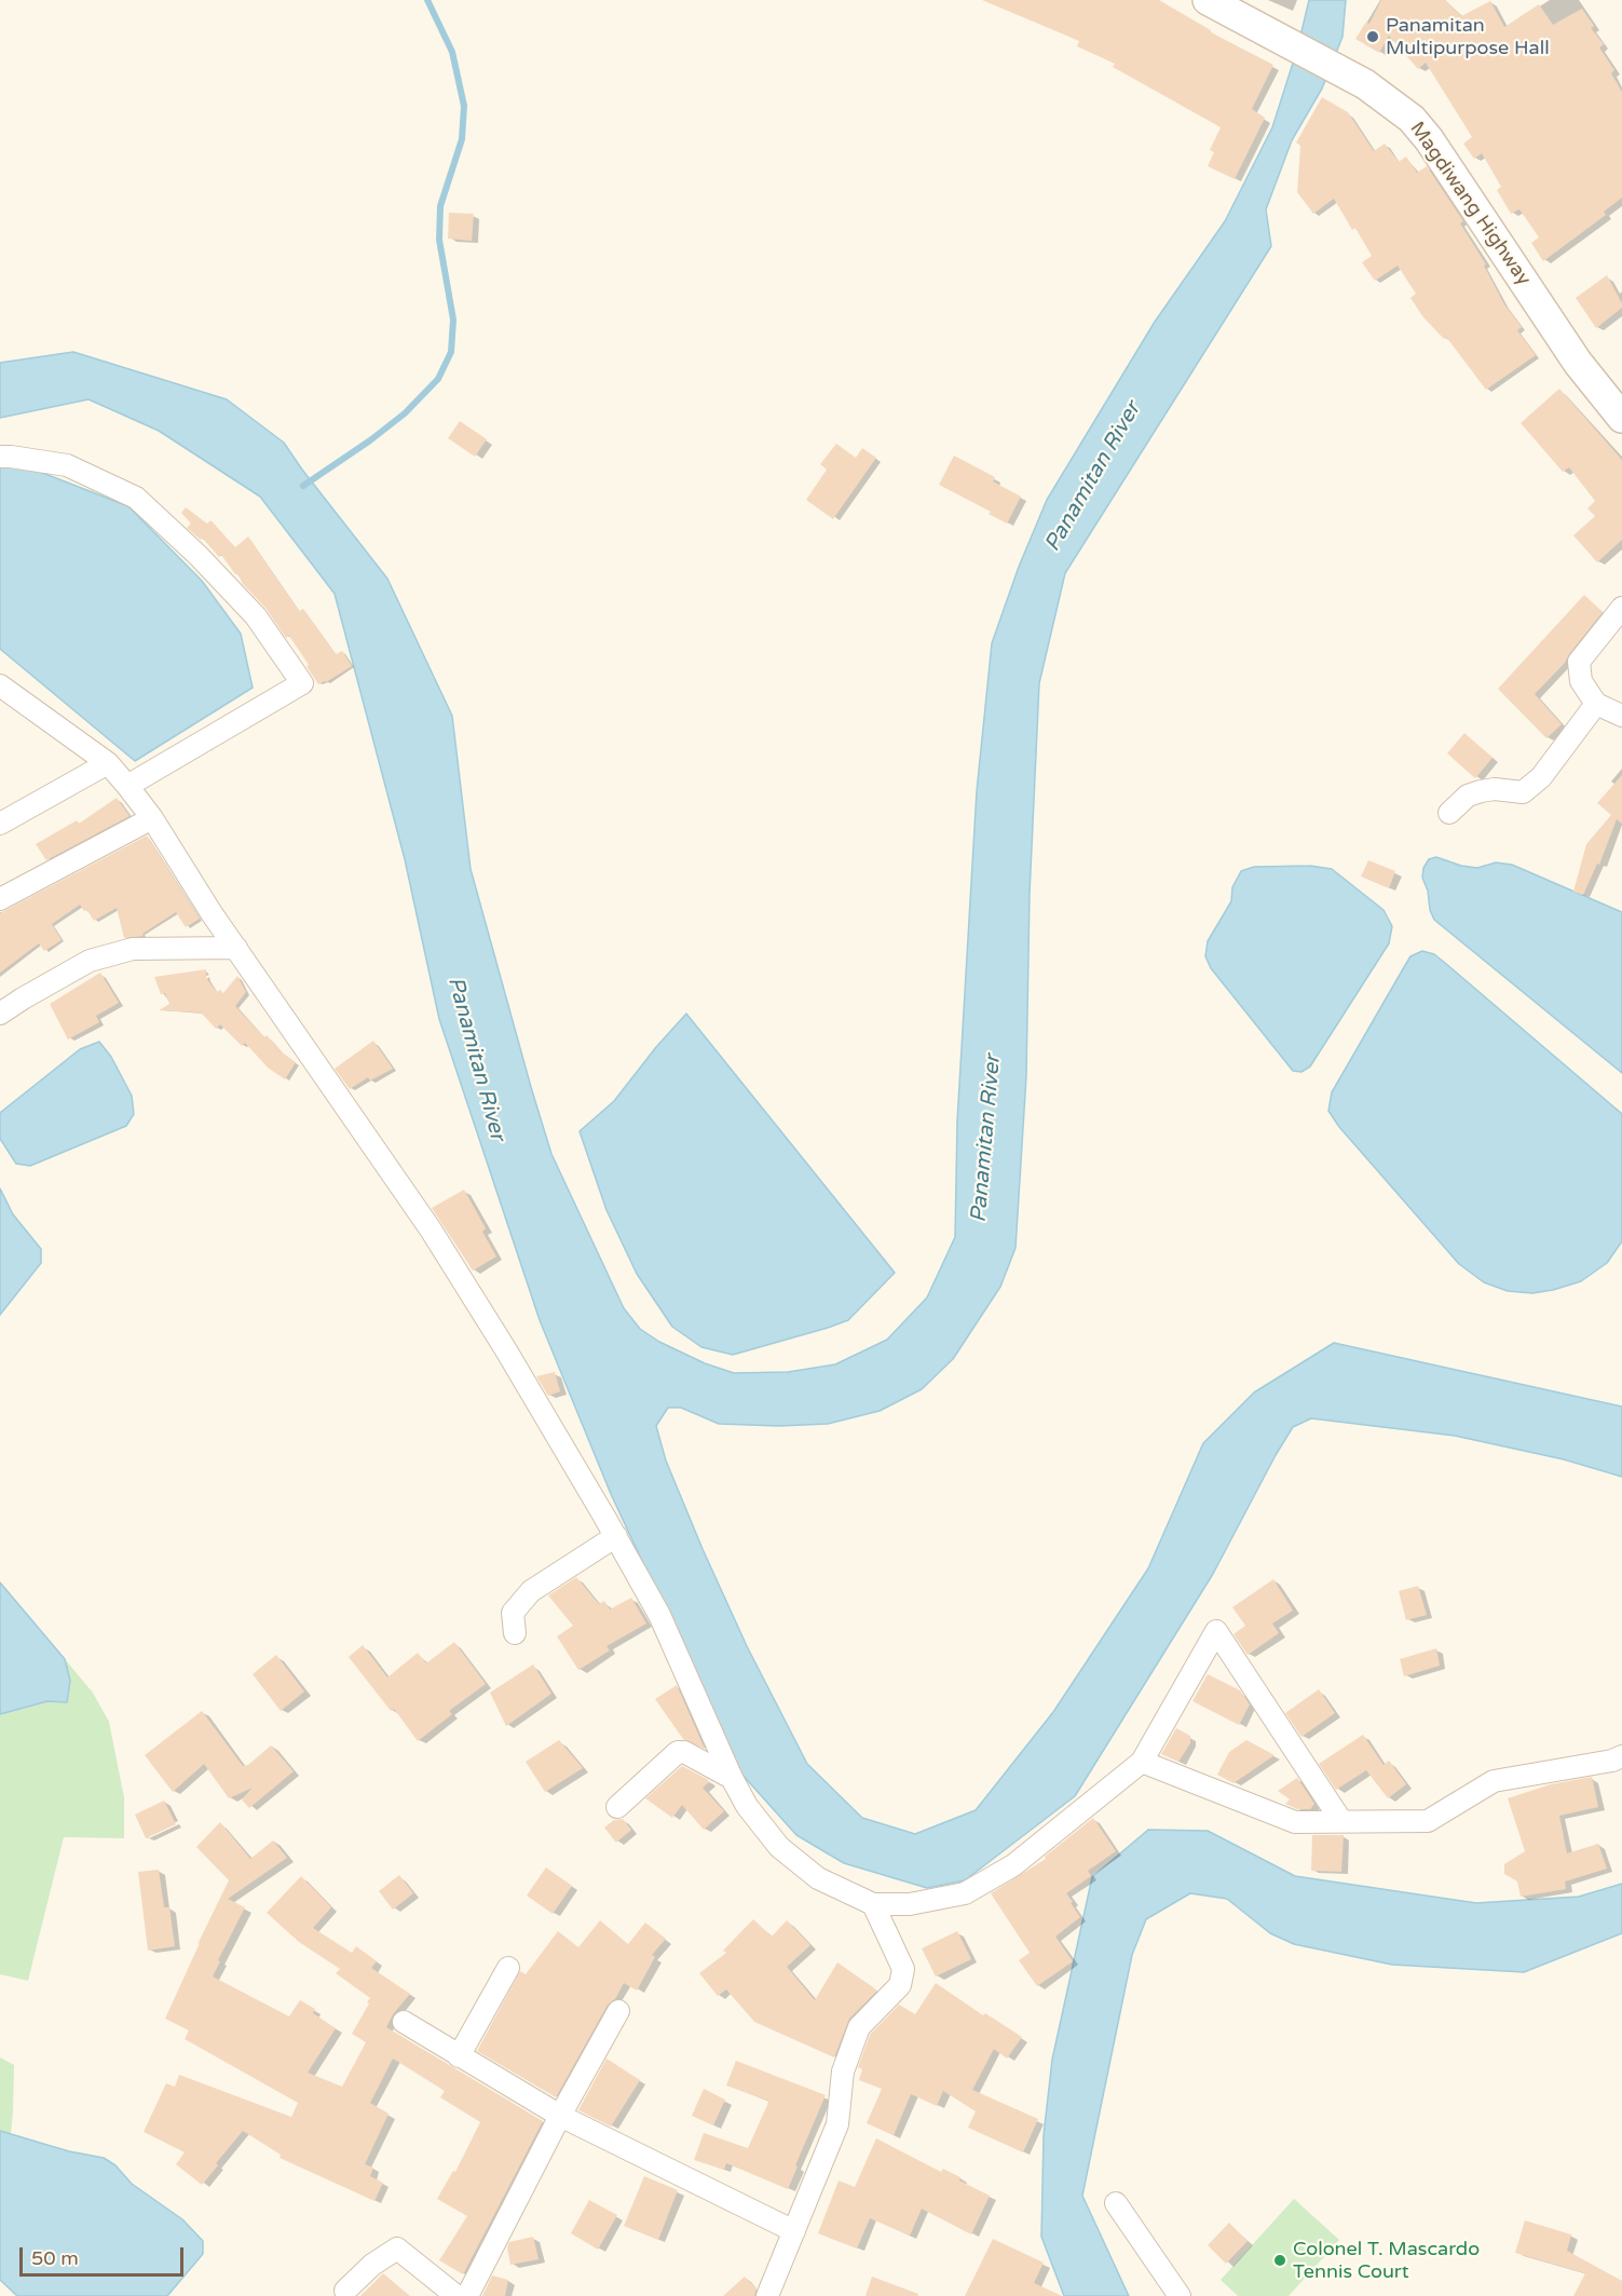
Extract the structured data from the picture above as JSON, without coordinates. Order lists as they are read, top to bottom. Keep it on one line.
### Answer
{"streets":{"main road":["Magdiwang Highway"]},"water":["Panamitan River"],"places":["Panamitan Multipurpose Hall","Colonel T. Mascardo Tennis Court"],"scale_bar":"50 m"}
